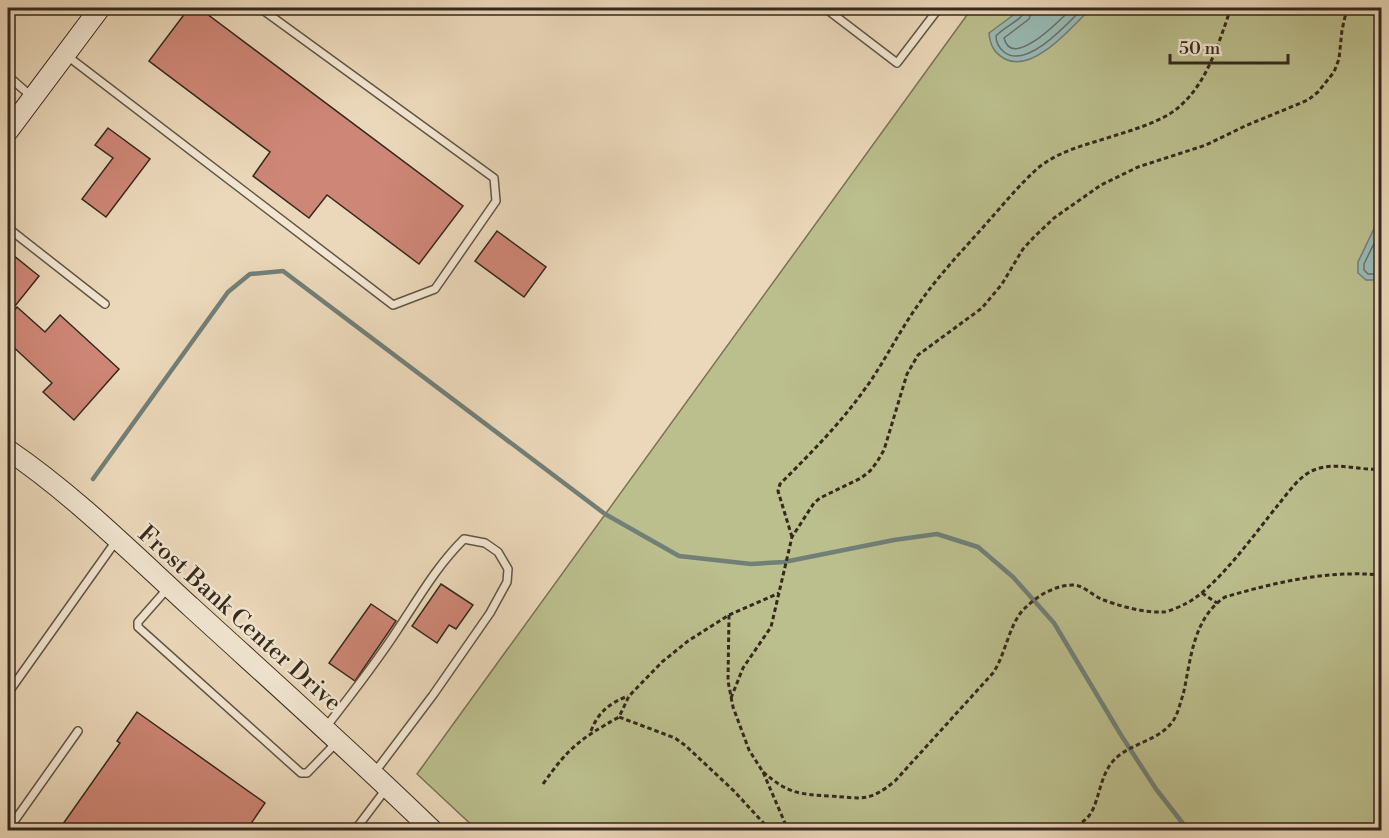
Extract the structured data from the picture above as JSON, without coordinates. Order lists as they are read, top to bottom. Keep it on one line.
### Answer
{"streets":{"main road":["Frost Bank Center Drive"]},"scale_bar":"50 m"}
